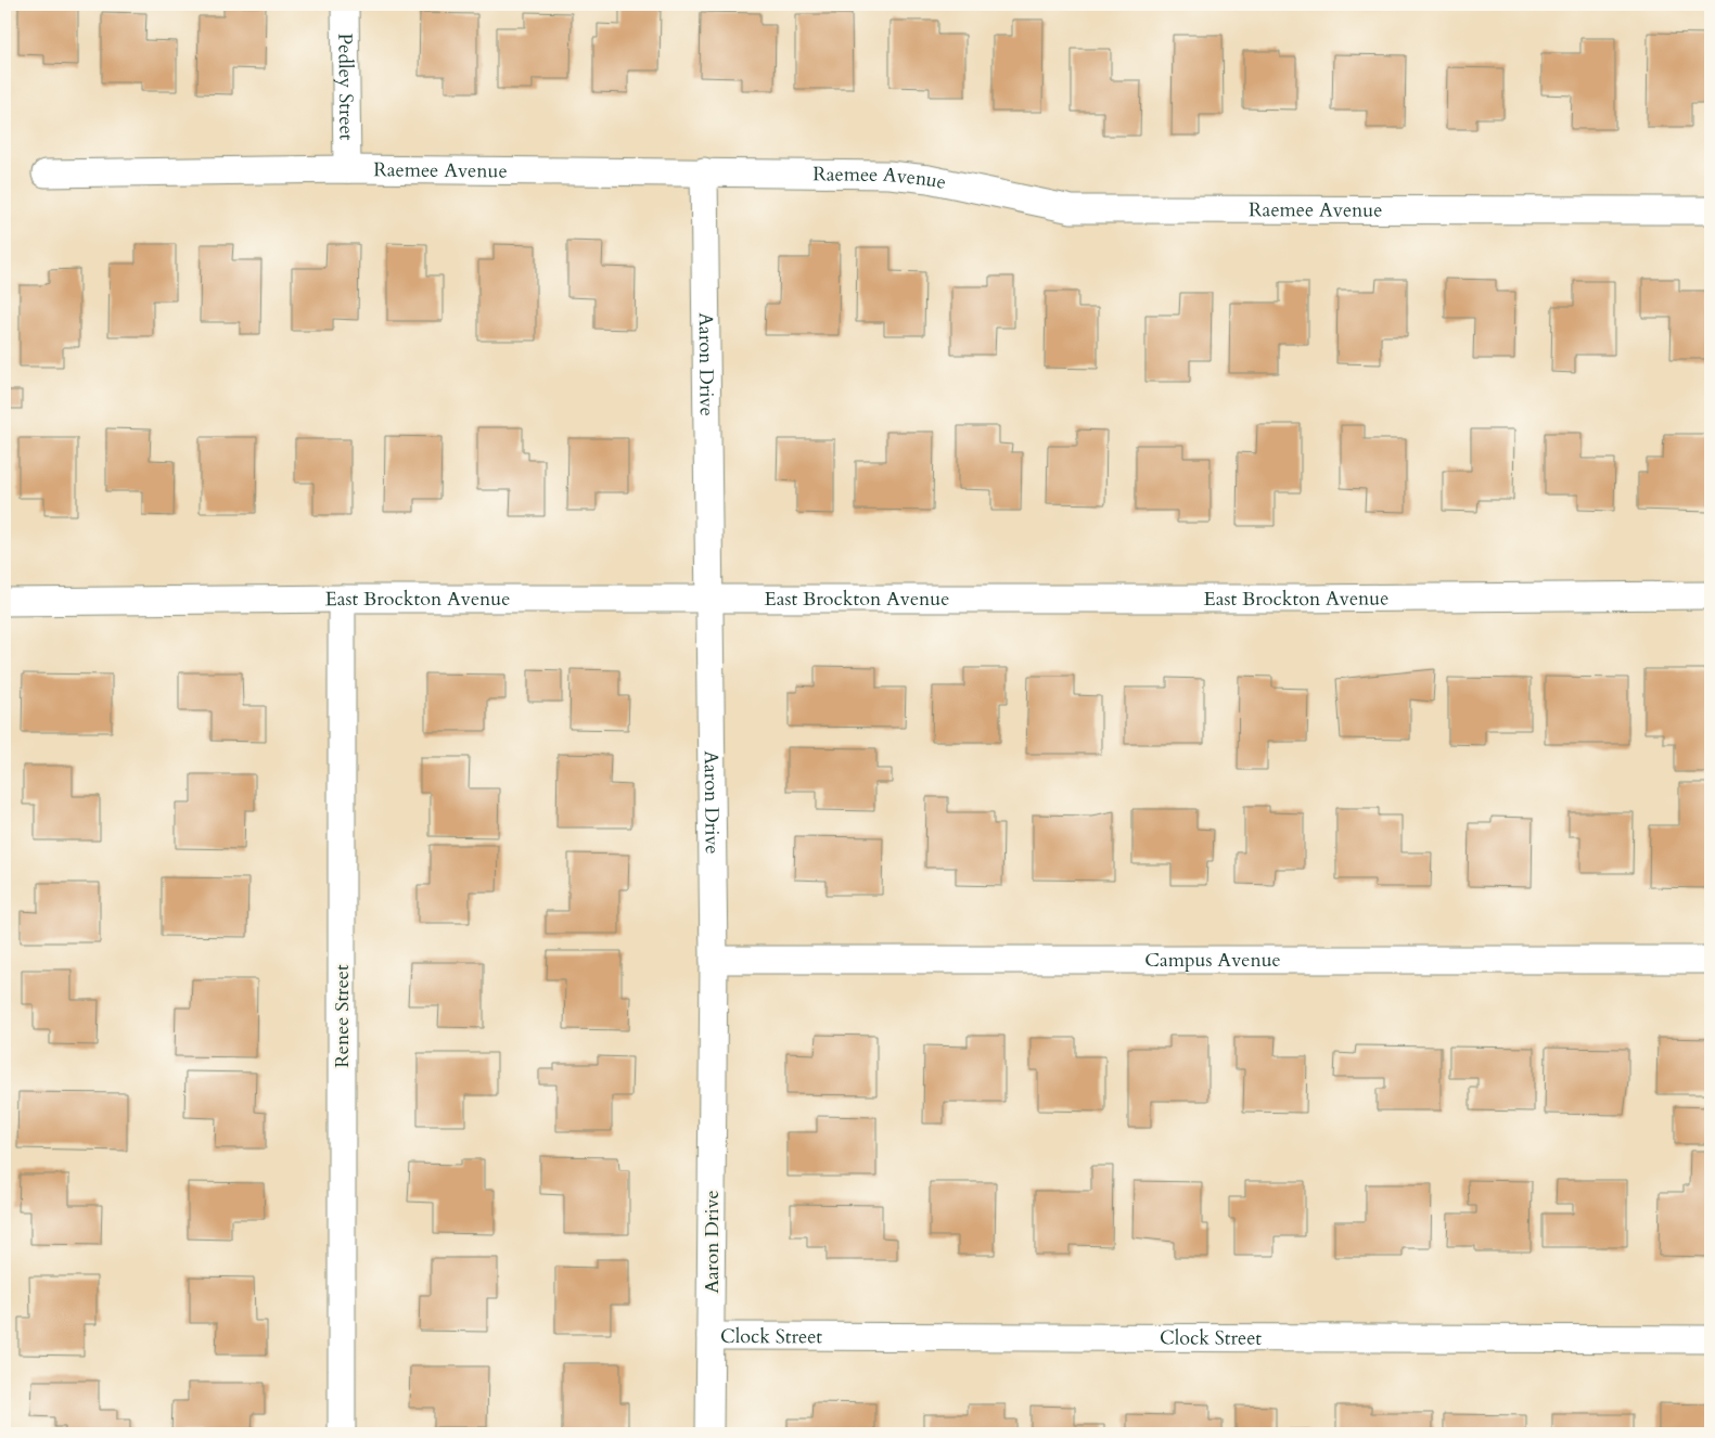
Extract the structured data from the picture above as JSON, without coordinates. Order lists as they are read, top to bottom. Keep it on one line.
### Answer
{"streets":{"street":["Pedley Street","Raemee Avenue","Aaron Drive","East Brockton Avenue","Campus Avenue","Renee Street","Clock Street"]},"crossings":[["Pedley Street","Raemee Avenue"],["Raemee Avenue","Aaron Drive"],["Aaron Drive","East Brockton Avenue"],["Aaron Drive","Campus Avenue"],["Aaron Drive","Clock Street"],["East Brockton Avenue","Renee Street"]]}
